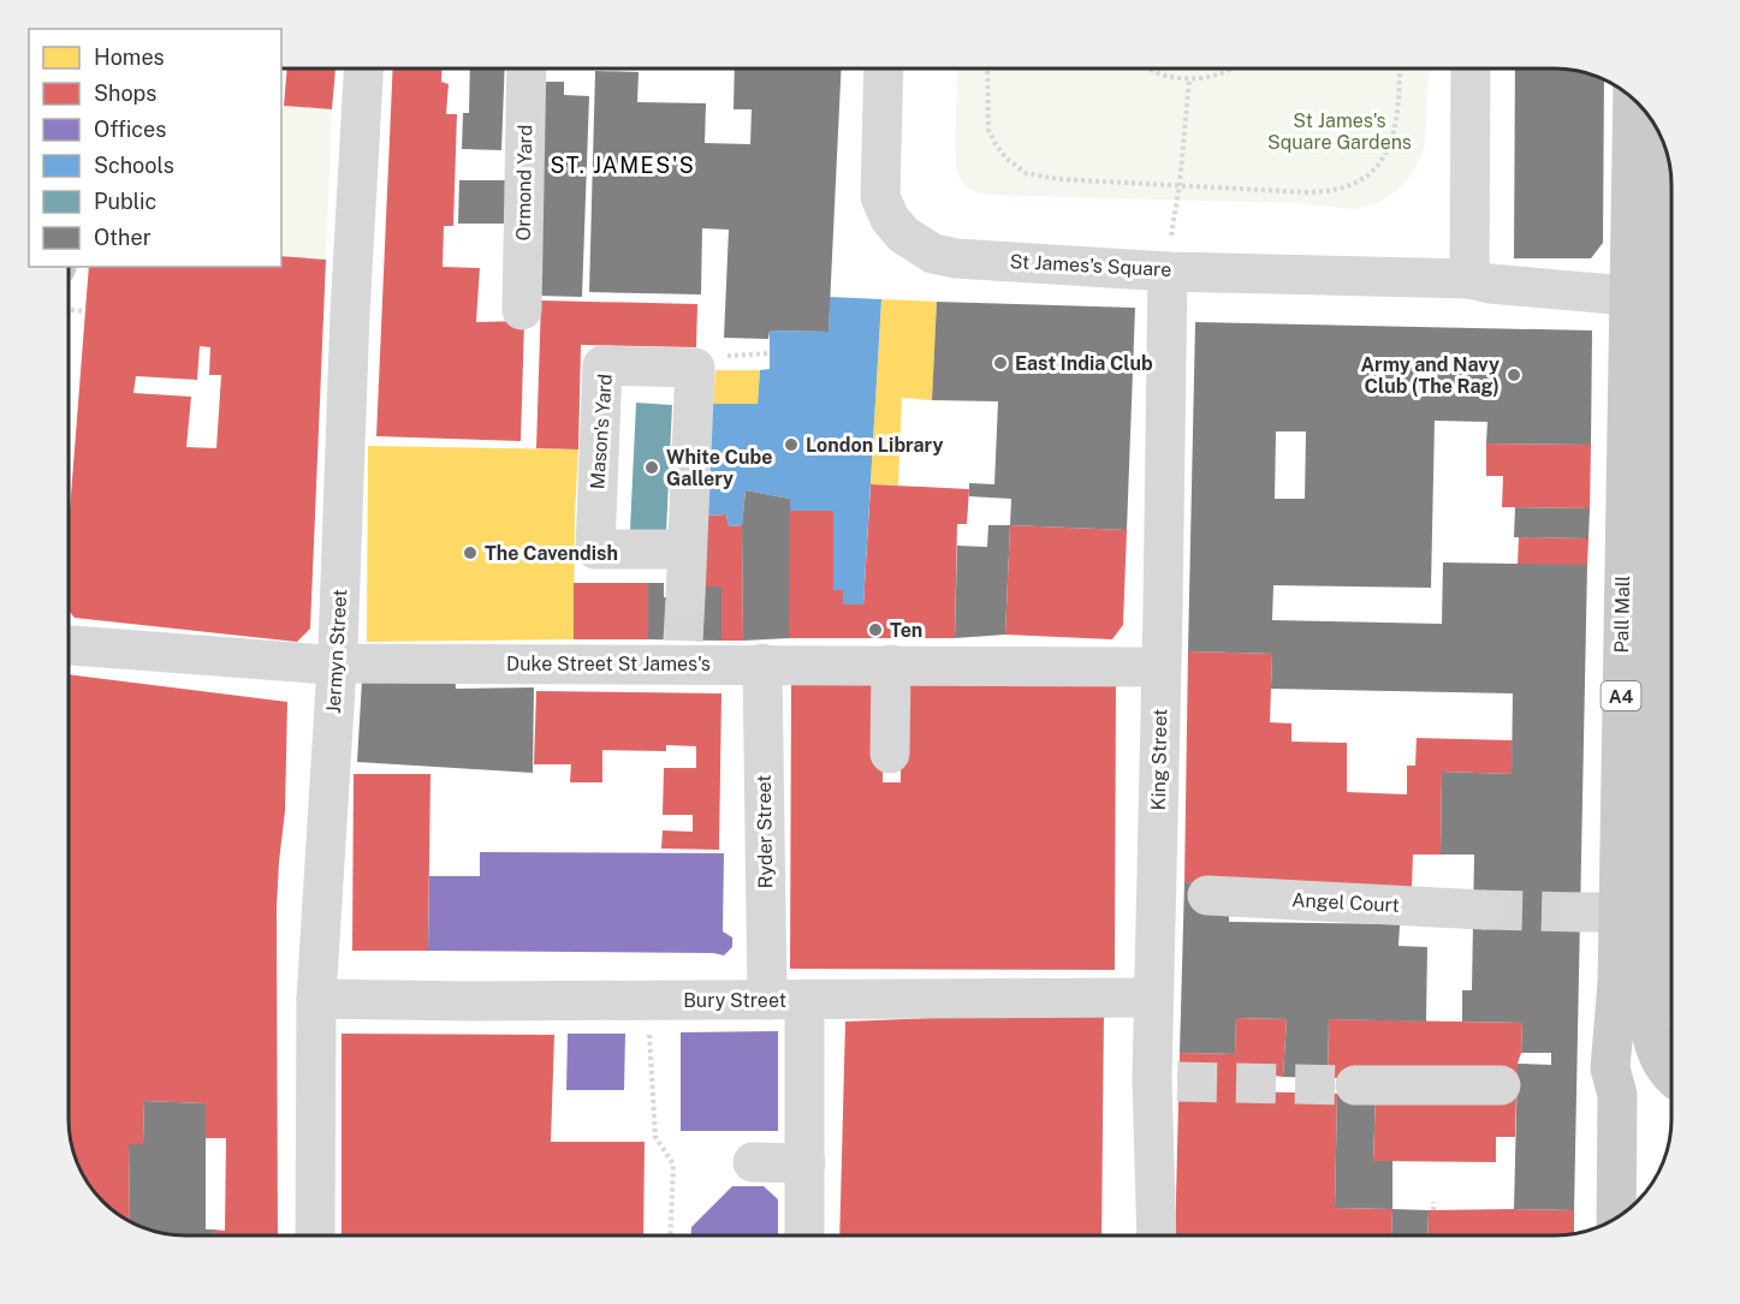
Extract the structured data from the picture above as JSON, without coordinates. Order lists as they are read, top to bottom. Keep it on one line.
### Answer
{"streets":{"main road":["Pall Mall","A4"],"street":["Ormond Yard","St James's Square","Mason's Yard","Jermyn Street","Duke Street St James's","King Street","Ryder Street","Angel Court","Bury Street"]},"crossings":[["St James's Square","Pall Mall"],["St James's Square","King Street"],["Jermyn Street","Duke Street St James's"],["Jermyn Street","Bury Street"],["Duke Street St James's","King Street"],["Duke Street St James's","Ryder Street"],["King Street","Angel Court"],["King Street","Bury Street"],["Ryder Street","Bury Street"]],"districts":["ST. JAMES'S"],"parks":["St James's Square Gardens"],"places":["East India Club","Army and Navy Club (The Rag)","London Library","White Cube Gallery","The Cavendish","Ten"],"legend":["Homes","Shops","Offices","Schools","Public","Other"]}
